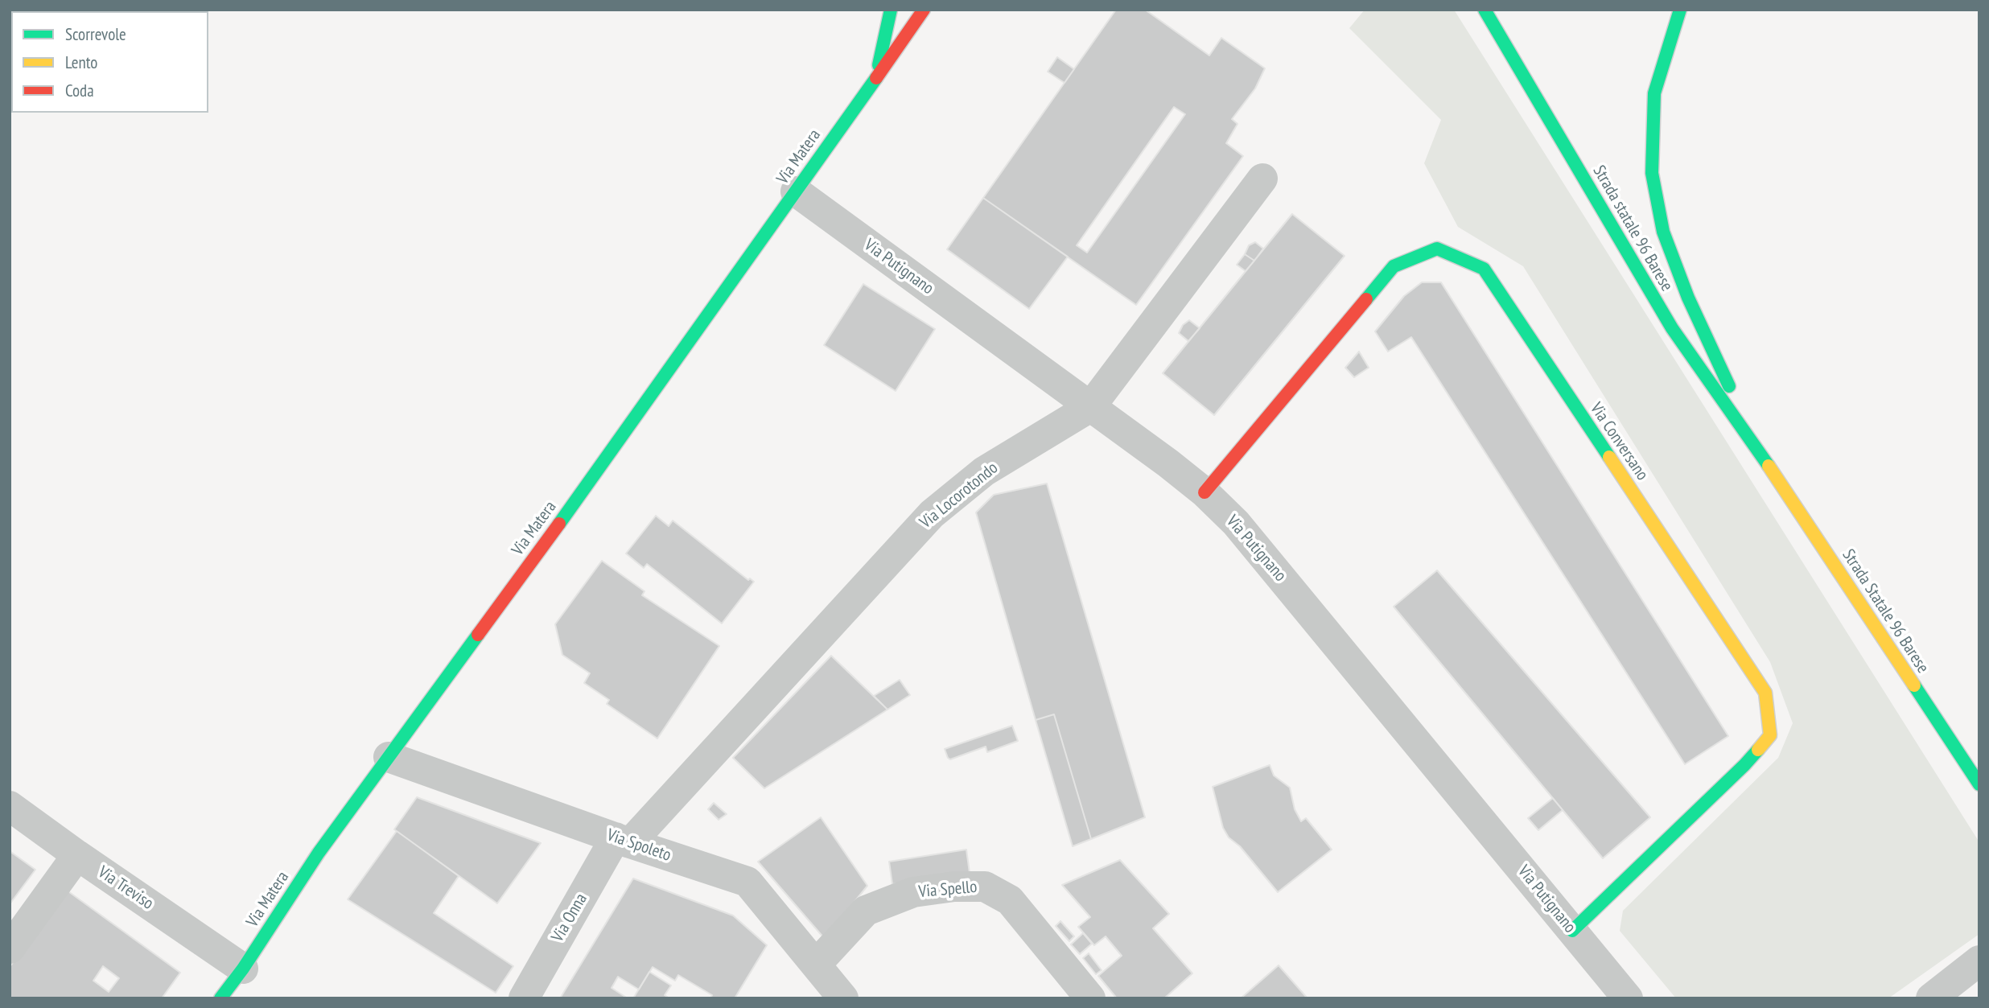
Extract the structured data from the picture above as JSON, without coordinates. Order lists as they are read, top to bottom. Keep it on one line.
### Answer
{"streets":{"street":["Via Matera","Strada statale 96 Barese","Via Putignano","Via Conversano","Via Locorotondo","Strada Statale 96 Barese","Via Spoleto","Via Treviso","Via Spello","Via Onna"]},"crossings":[["Via Matera","Via Putignano"],["Via Matera","Via Spoleto"],["Via Matera","Via Treviso"],["Strada statale 96 Barese","Strada Statale 96 Barese"],["Via Putignano","Via Conversano"],["Via Putignano","Via Locorotondo"],["Via Locorotondo","Via Spoleto"],["Via Locorotondo","Via Onna"],["Via Spoleto","Via Spello"],["Via Spoleto","Via Onna"]],"legend":["Scorrevole","Lento","Coda"]}
